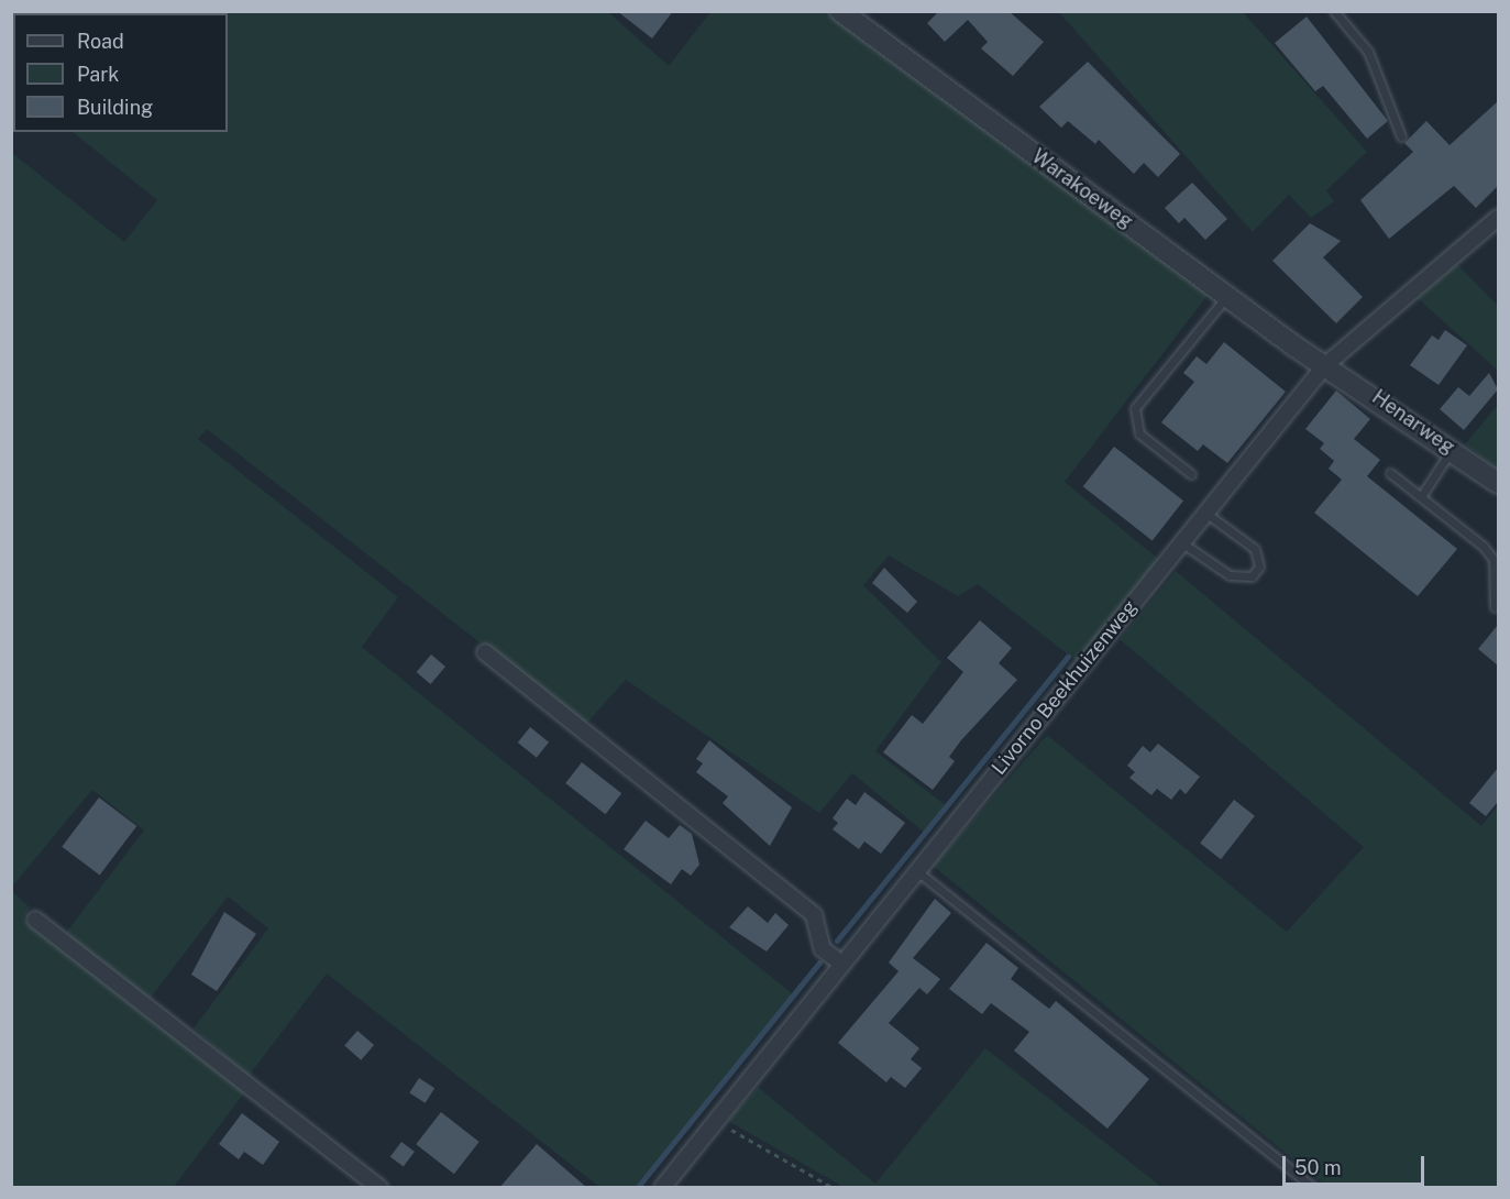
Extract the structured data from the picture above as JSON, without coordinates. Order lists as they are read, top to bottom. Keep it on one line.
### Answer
{"streets":{"street":["Warakoeweg","Henarweg","Livorno Beekhuizenweg"]},"crossings":[["Warakoeweg","Henarweg"],["Warakoeweg","Livorno Beekhuizenweg"],["Henarweg","Livorno Beekhuizenweg"]],"legend":["Road","Park","Building"],"scale_bar":"50 m"}
